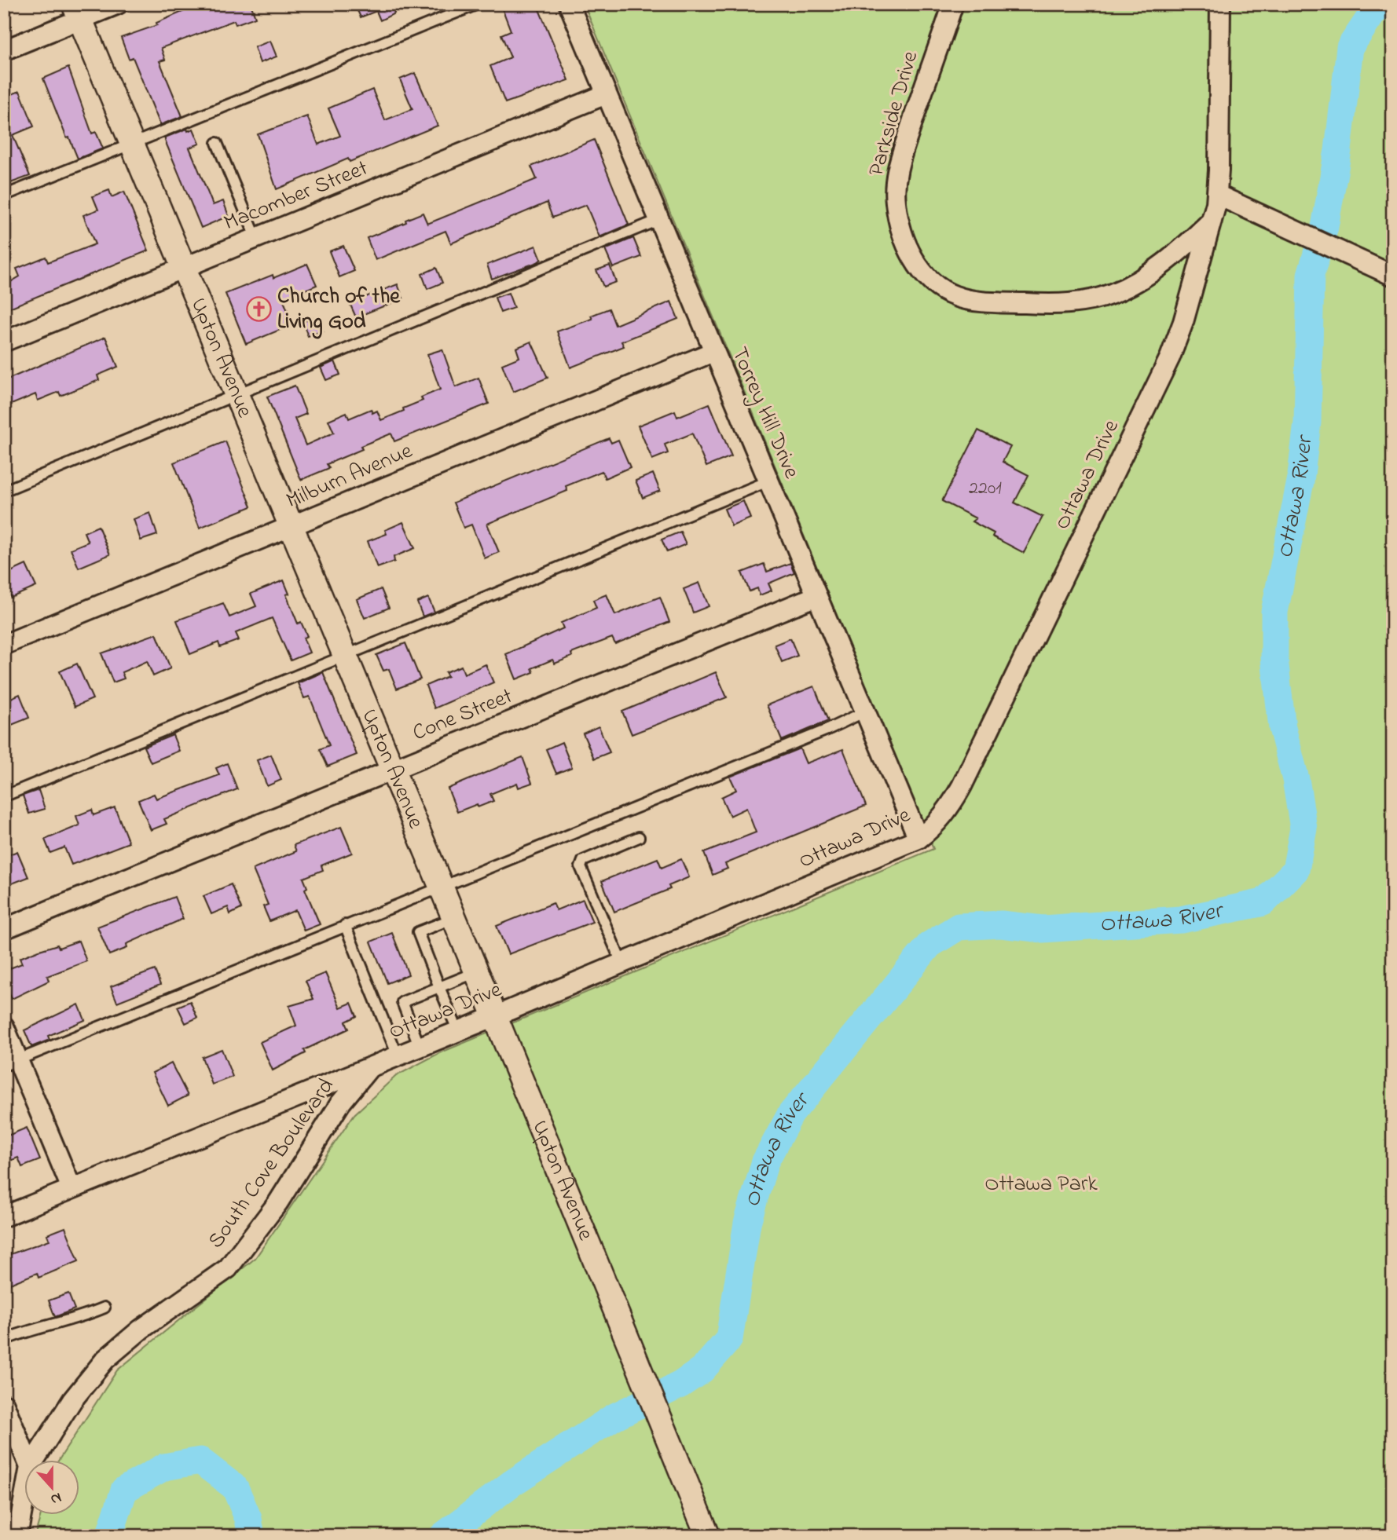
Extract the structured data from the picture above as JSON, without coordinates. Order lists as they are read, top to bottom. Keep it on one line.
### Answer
{"streets":{"street":["Parkside Drive","Macomber Street","Upton Avenue","Torrey Hill Drive","Ottawa Drive","Milburn Avenue","Cone Street","South Cove Boulevard"]},"crossings":[["Parkside Drive","Ottawa Drive"],["Macomber Street","Upton Avenue"],["Macomber Street","Torrey Hill Drive"],["Upton Avenue","Ottawa Drive"],["Upton Avenue","Milburn Avenue"],["Upton Avenue","Cone Street"],["Torrey Hill Drive","Ottawa Drive"],["Torrey Hill Drive","Milburn Avenue"],["Torrey Hill Drive","Cone Street"],["Ottawa Drive","South Cove Boulevard"]],"water":["Ottawa River"],"parks":["Ottawa Park"],"places":{"church":["Church of the Living God"]},"house_numbers":["2201"],"north":"bottom"}
